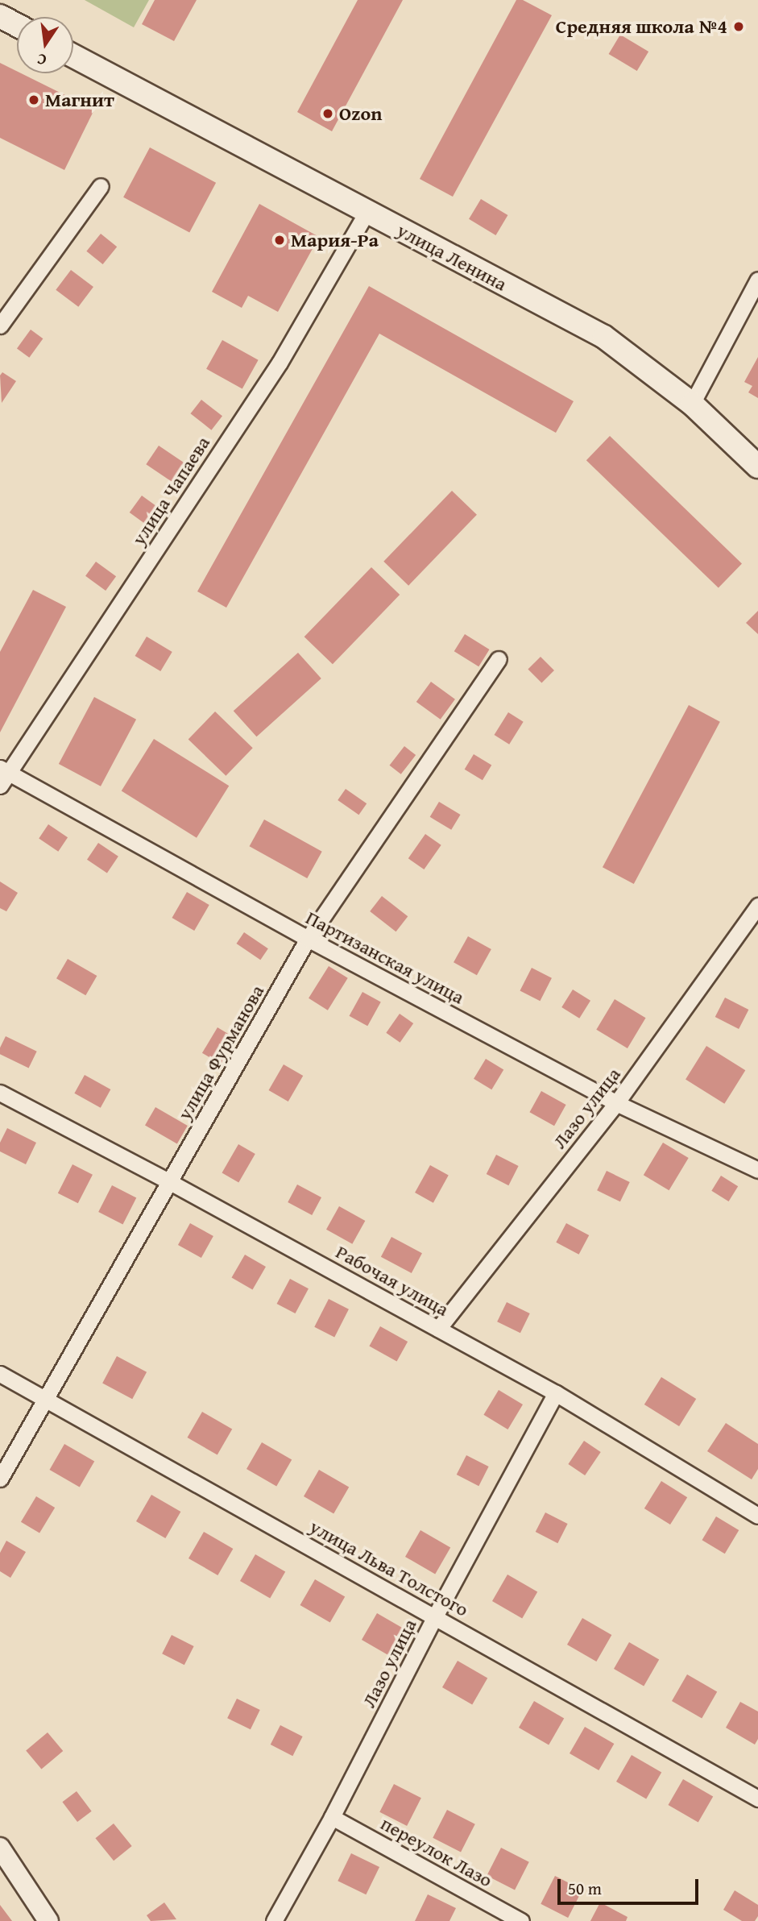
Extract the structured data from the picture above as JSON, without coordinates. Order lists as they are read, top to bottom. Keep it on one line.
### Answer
{"streets":{"main road":["улица Ленина"],"street":["улица Чапаева","Партизанская улица","улица Фурманова","Лазо улица","Рабочая улица","улица Льва Толстого","переулок Лазо"]},"crossings":[["улица Ленина","улица Чапаева"],["улица Чапаева","Партизанская улица"],["Партизанская улица","улица Фурманова"],["Партизанская улица","Лазо улица"],["улица Фурманова","Рабочая улица"],["улица Фурманова","улица Льва Толстого"],["Лазо улица","Рабочая улица"],["Лазо улица","улица Льва Толстого"],["Лазо улица","переулок Лазо"]],"places":["Средняя школа №4","Магнит","Ozon","Мария-Ра"],"scale_bar":"50 m","north":"bottom"}
